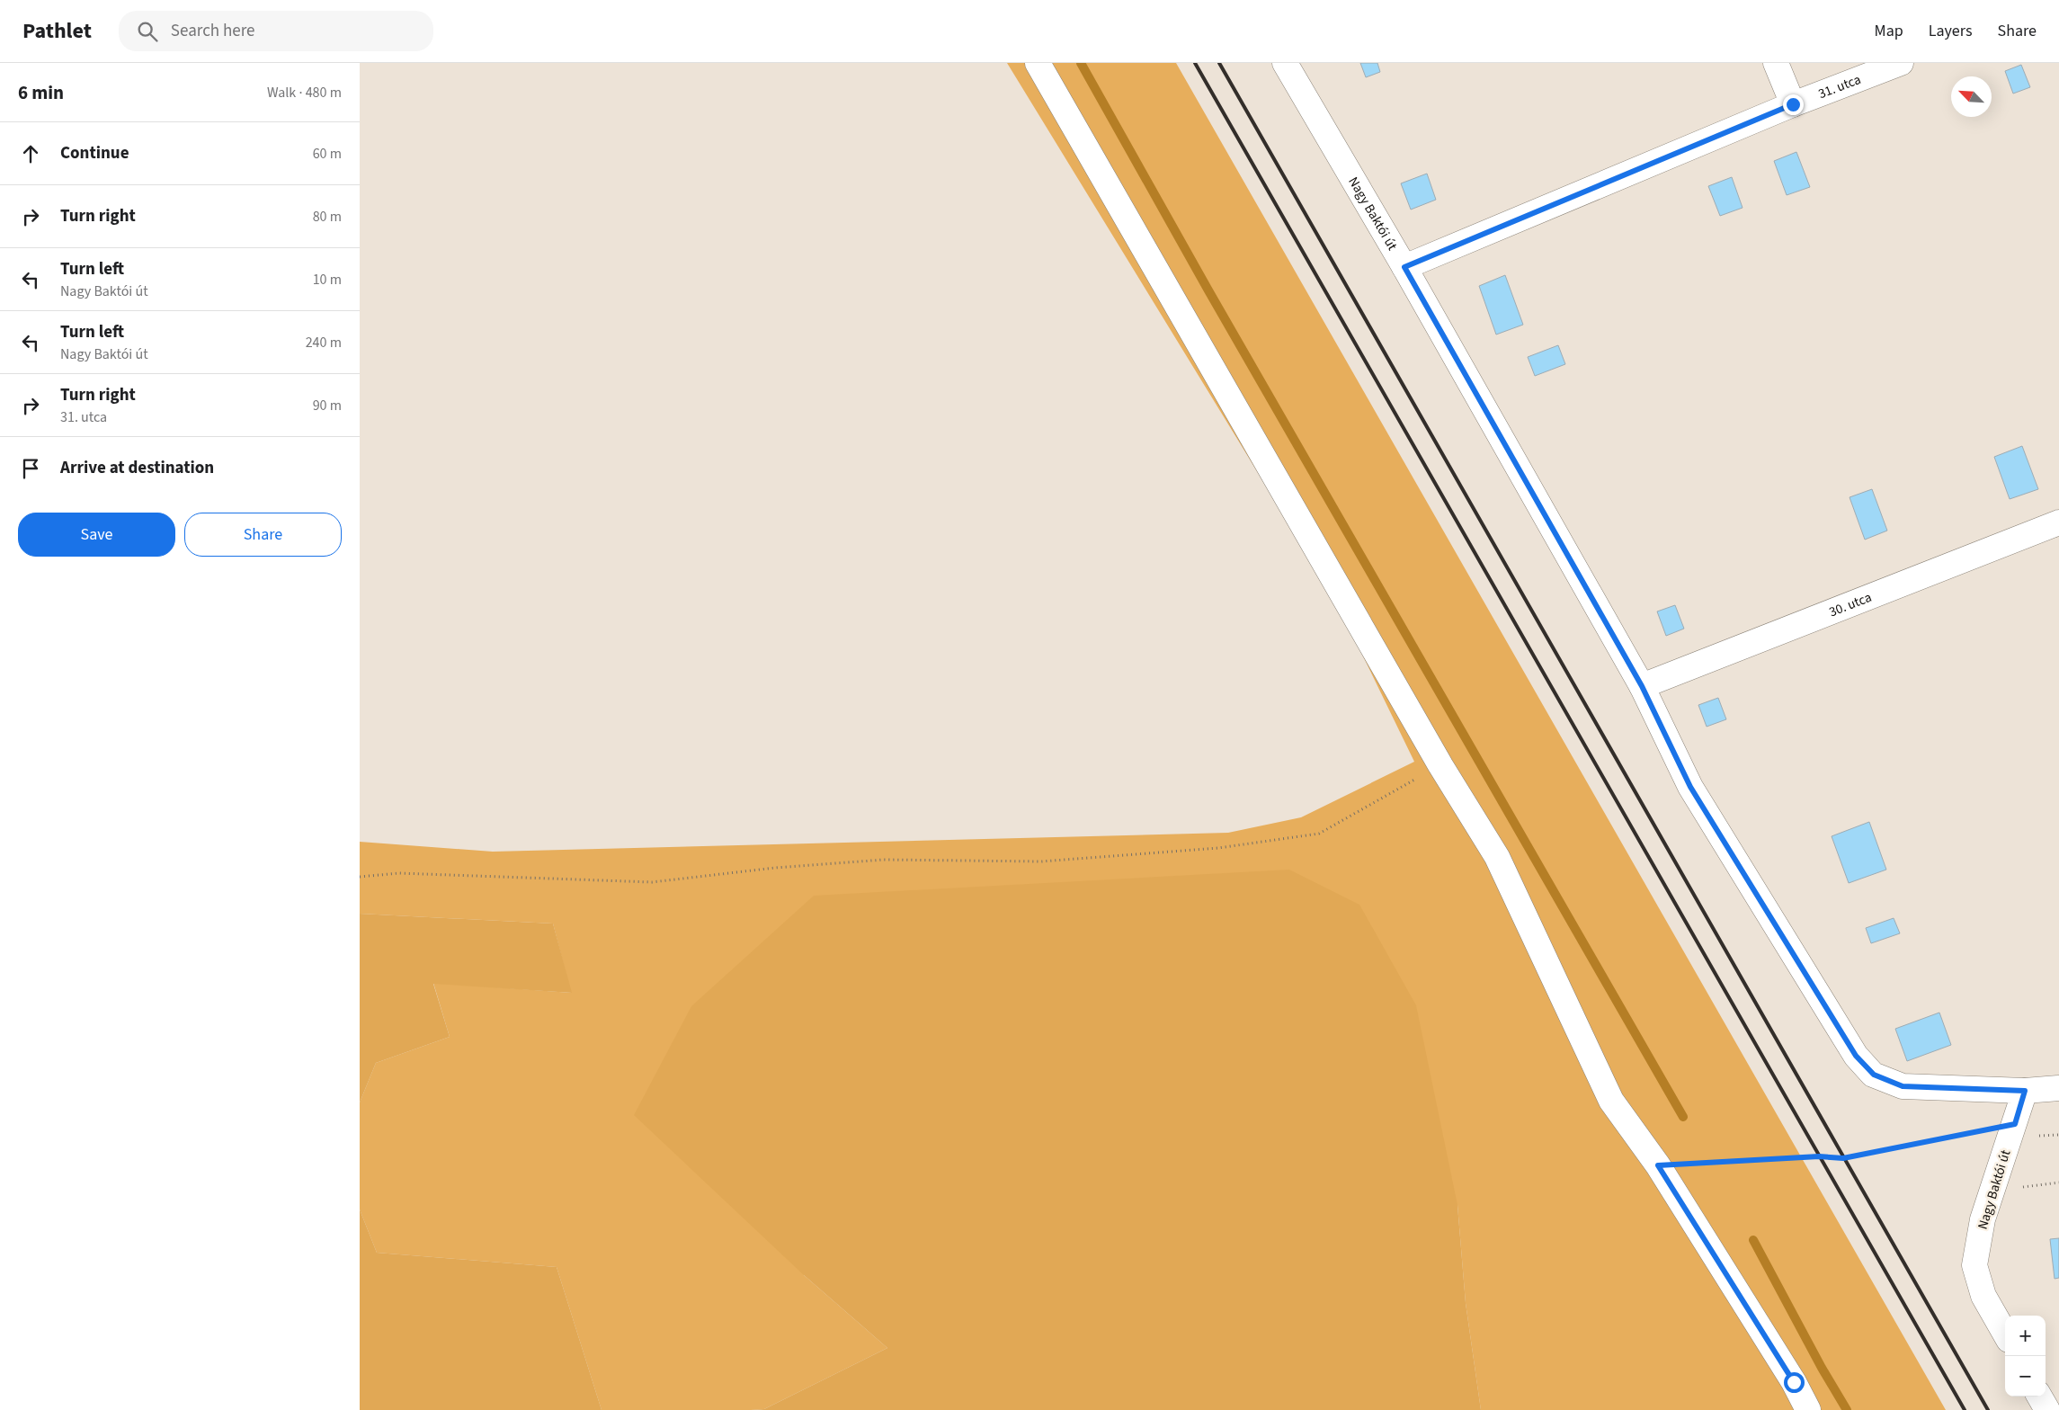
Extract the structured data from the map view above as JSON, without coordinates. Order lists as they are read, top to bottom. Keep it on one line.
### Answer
{"streets":{"street":["31. utca","Nagy Baktói út","30. utca"]},"crossings":[["31. utca","Nagy Baktói út"],["Nagy Baktói út","30. utca"]],"north":"top left","page":{"header":"Pathlet","search":"Search here","nav":["Map","Layers","Share"],"heading":["6 min","Walk · 480 m"],"list":[["Continue","60 m"],["Turn right","80 m"],["Turn left","Nagy Baktói út","10 m"],["Turn left","Nagy Baktói út","240 m"],["Turn right","31. utca","90 m"],"Arrive at destination"],"buttons":["Save","Share"],"map_buttons":["+","−"]}}
